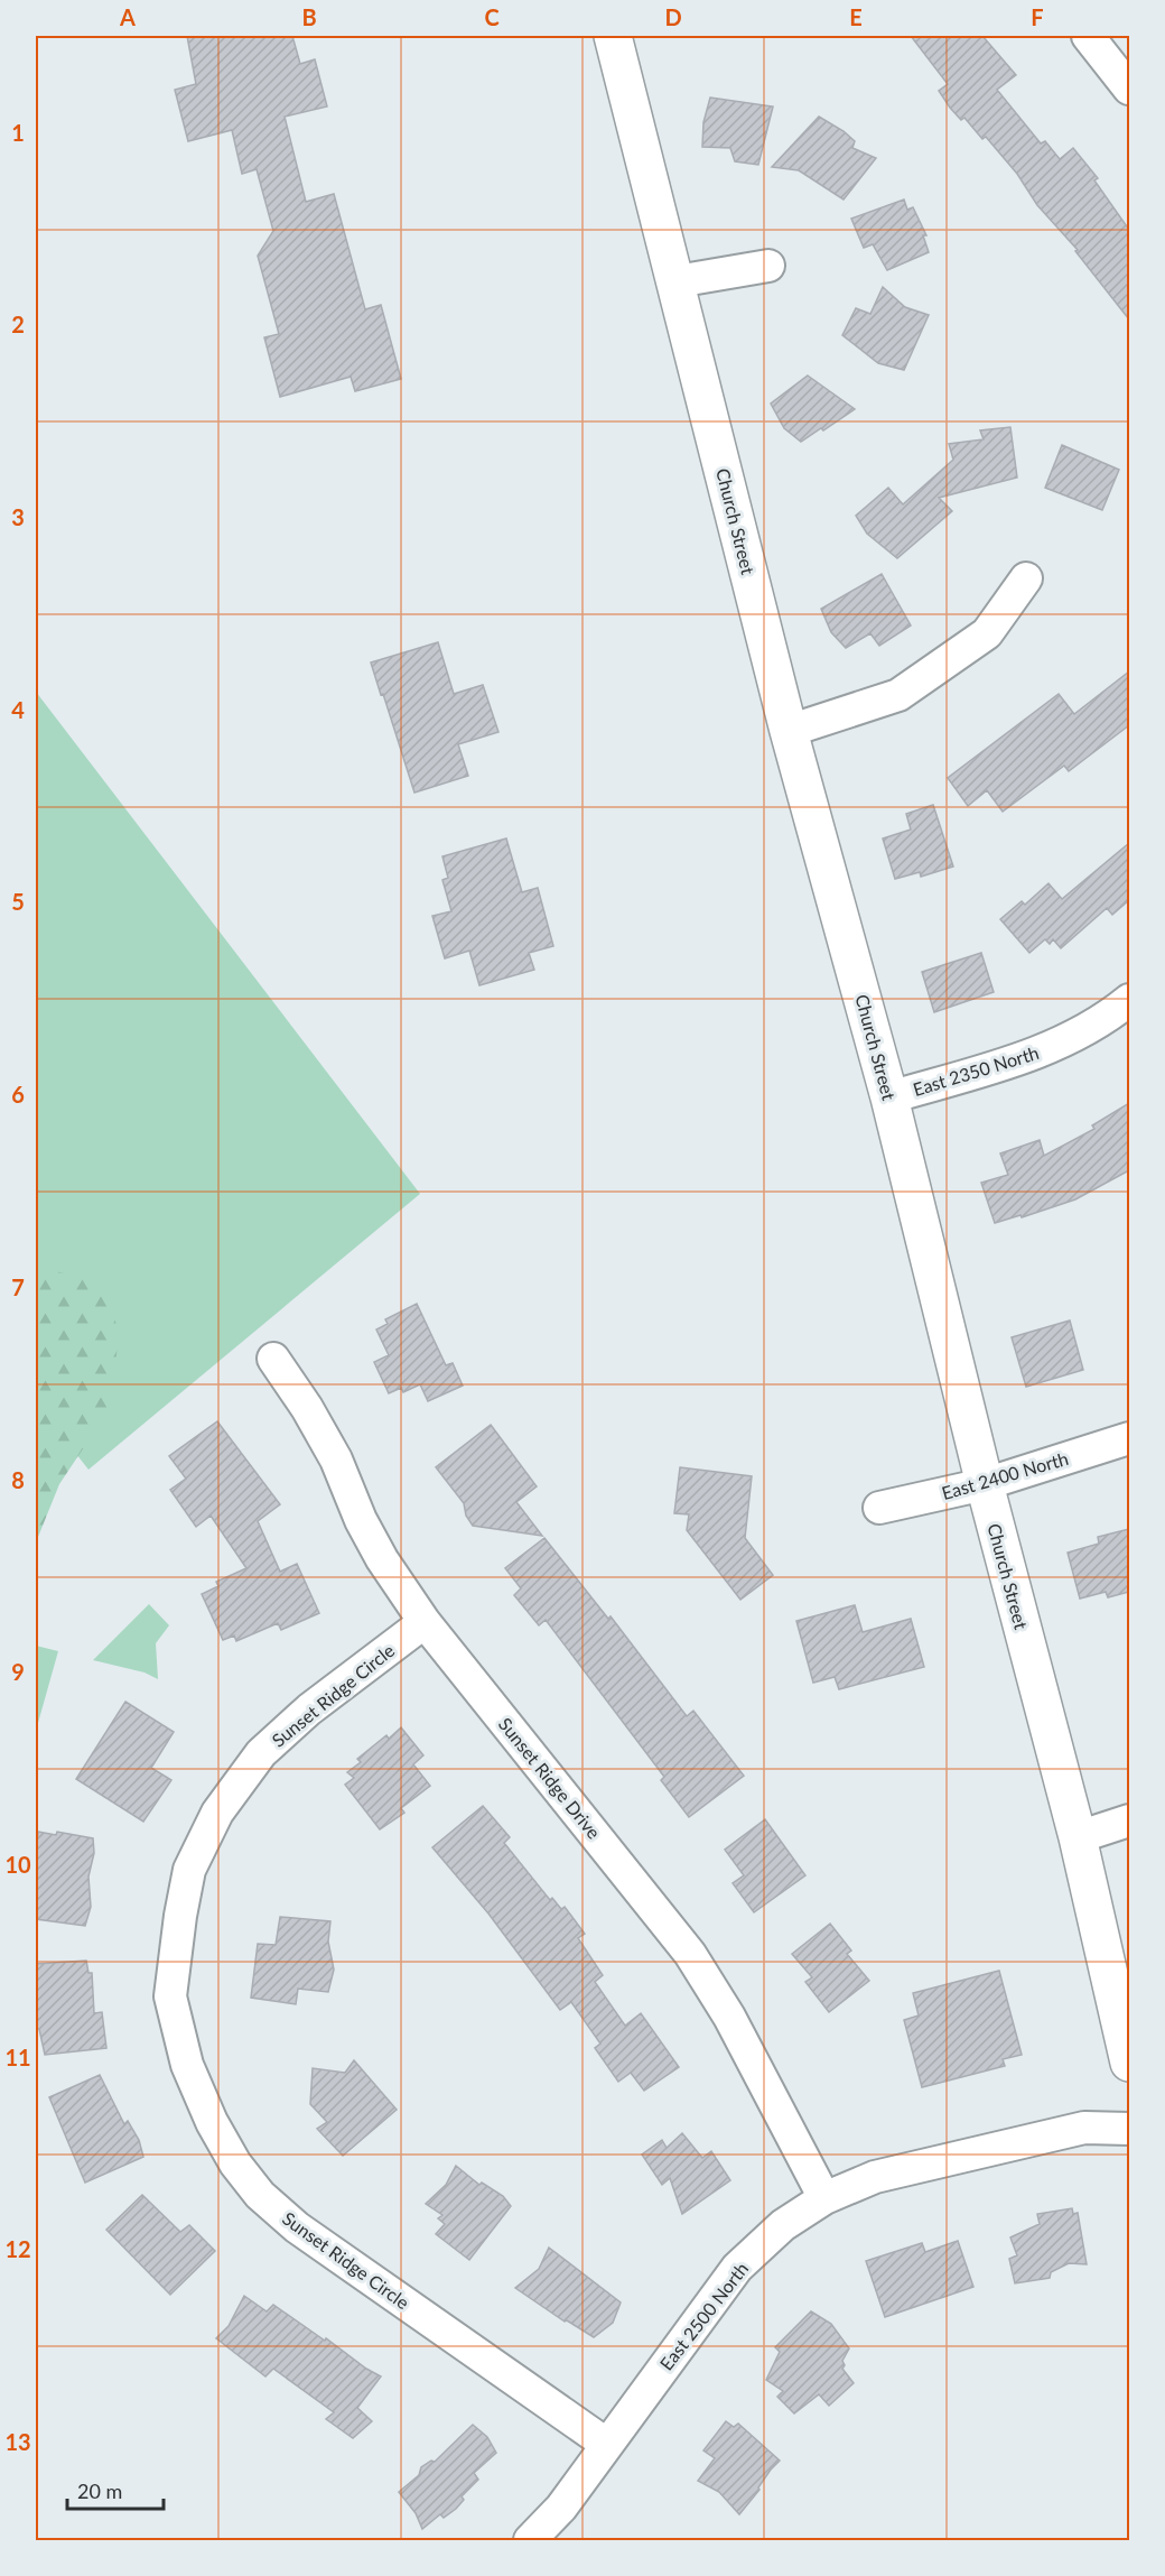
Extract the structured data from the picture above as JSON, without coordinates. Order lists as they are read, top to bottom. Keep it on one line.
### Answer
{"streets":{"street":["Church Street","East 2350 North","East 2400 North","Sunset Ridge Circle","Sunset Ridge Drive","East 2500 North"]},"crossings":[["Church Street","East 2350 North"],["Church Street","East 2400 North"],["Sunset Ridge Circle","Sunset Ridge Drive"],["Sunset Ridge Circle","East 2500 North"],["Sunset Ridge Drive","East 2500 North"]],"scale_bar":"20 m","grid":{"columns":["A","B","C","D","E","F"],"rows":["1","2","3","4","5","6","7","8","9","10","11","12","13"]}}
